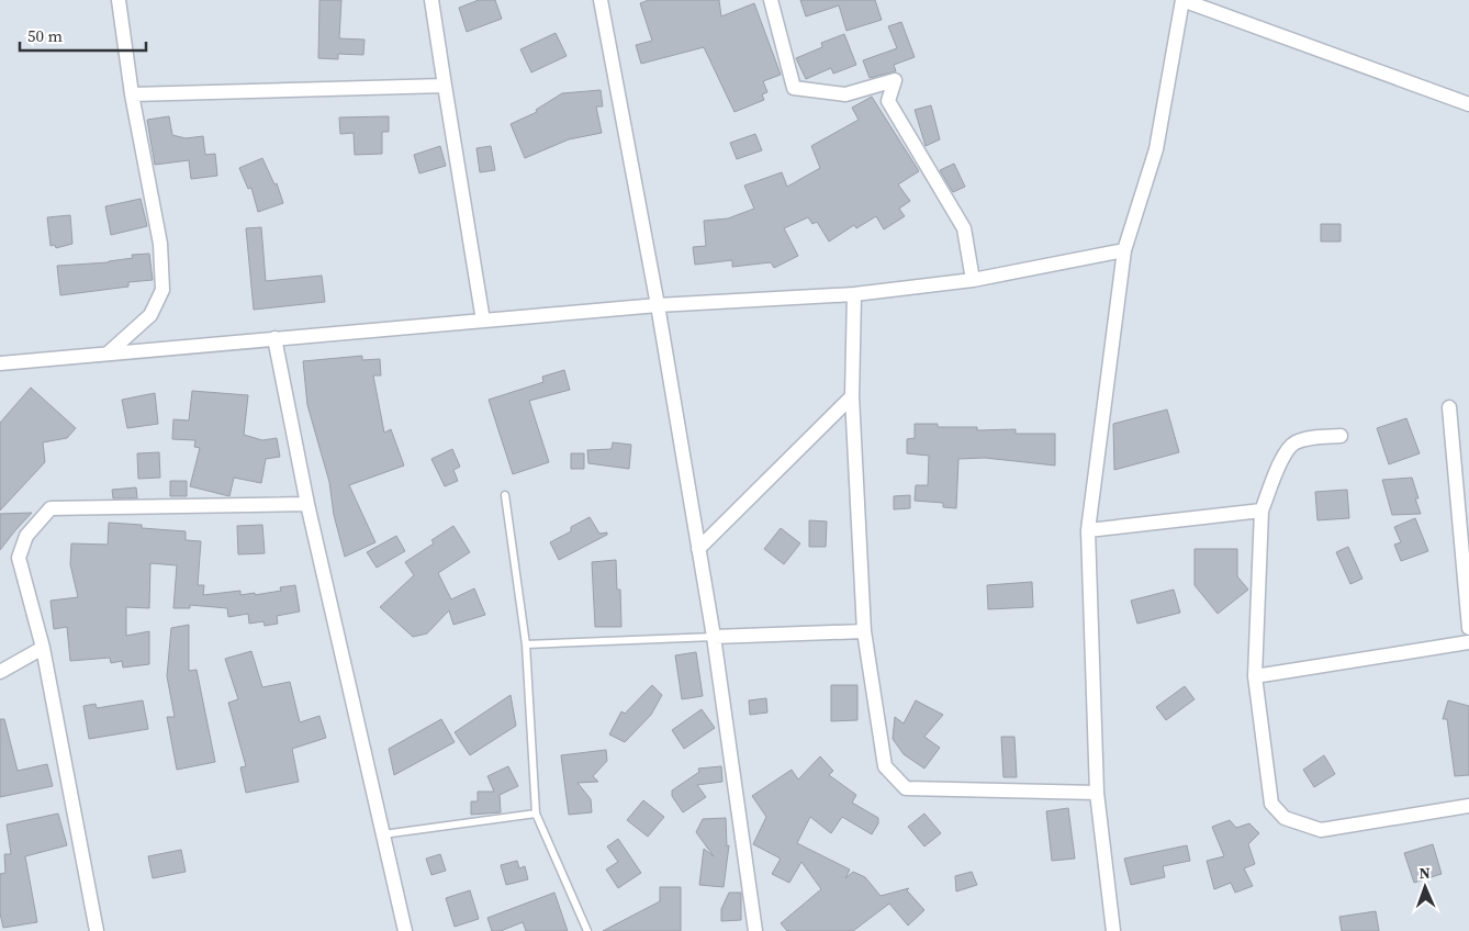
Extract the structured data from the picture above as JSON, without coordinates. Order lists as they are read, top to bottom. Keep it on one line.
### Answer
{"scale_bar":"50 m","north":"top"}
